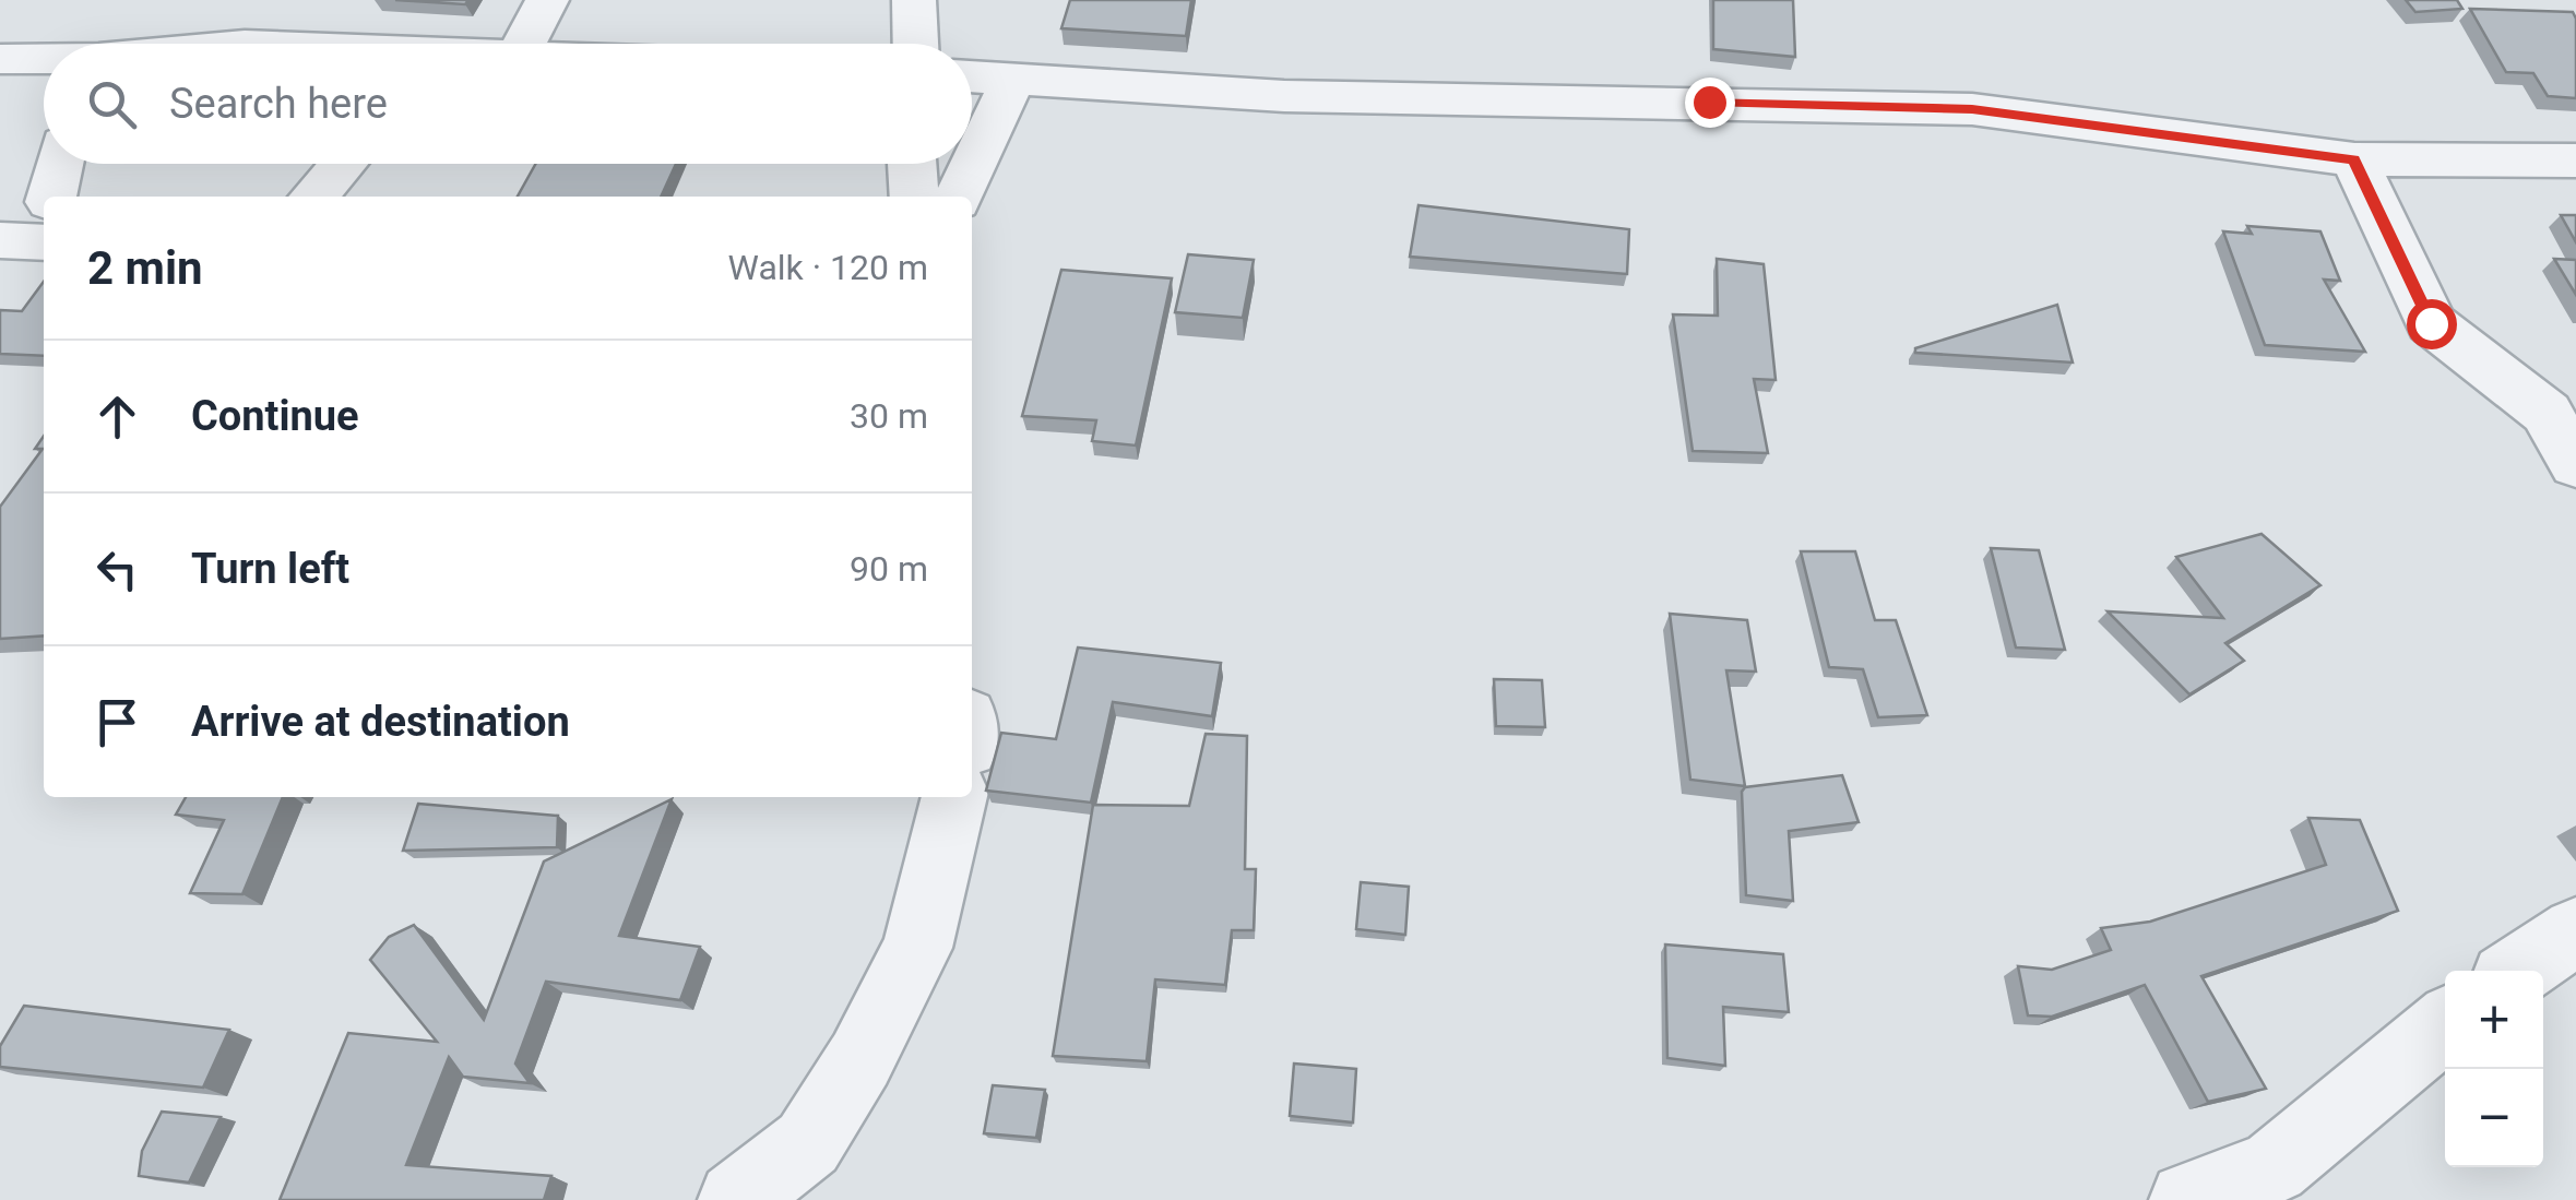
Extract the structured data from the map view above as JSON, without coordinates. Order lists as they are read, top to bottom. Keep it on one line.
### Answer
{"page":{"search":"Search here","heading":["2 min","Walk · 120 m"],"list":[["Continue","30 m"],["Turn left","90 m"],"Arrive at destination"],"map_buttons":["+","−"]}}
